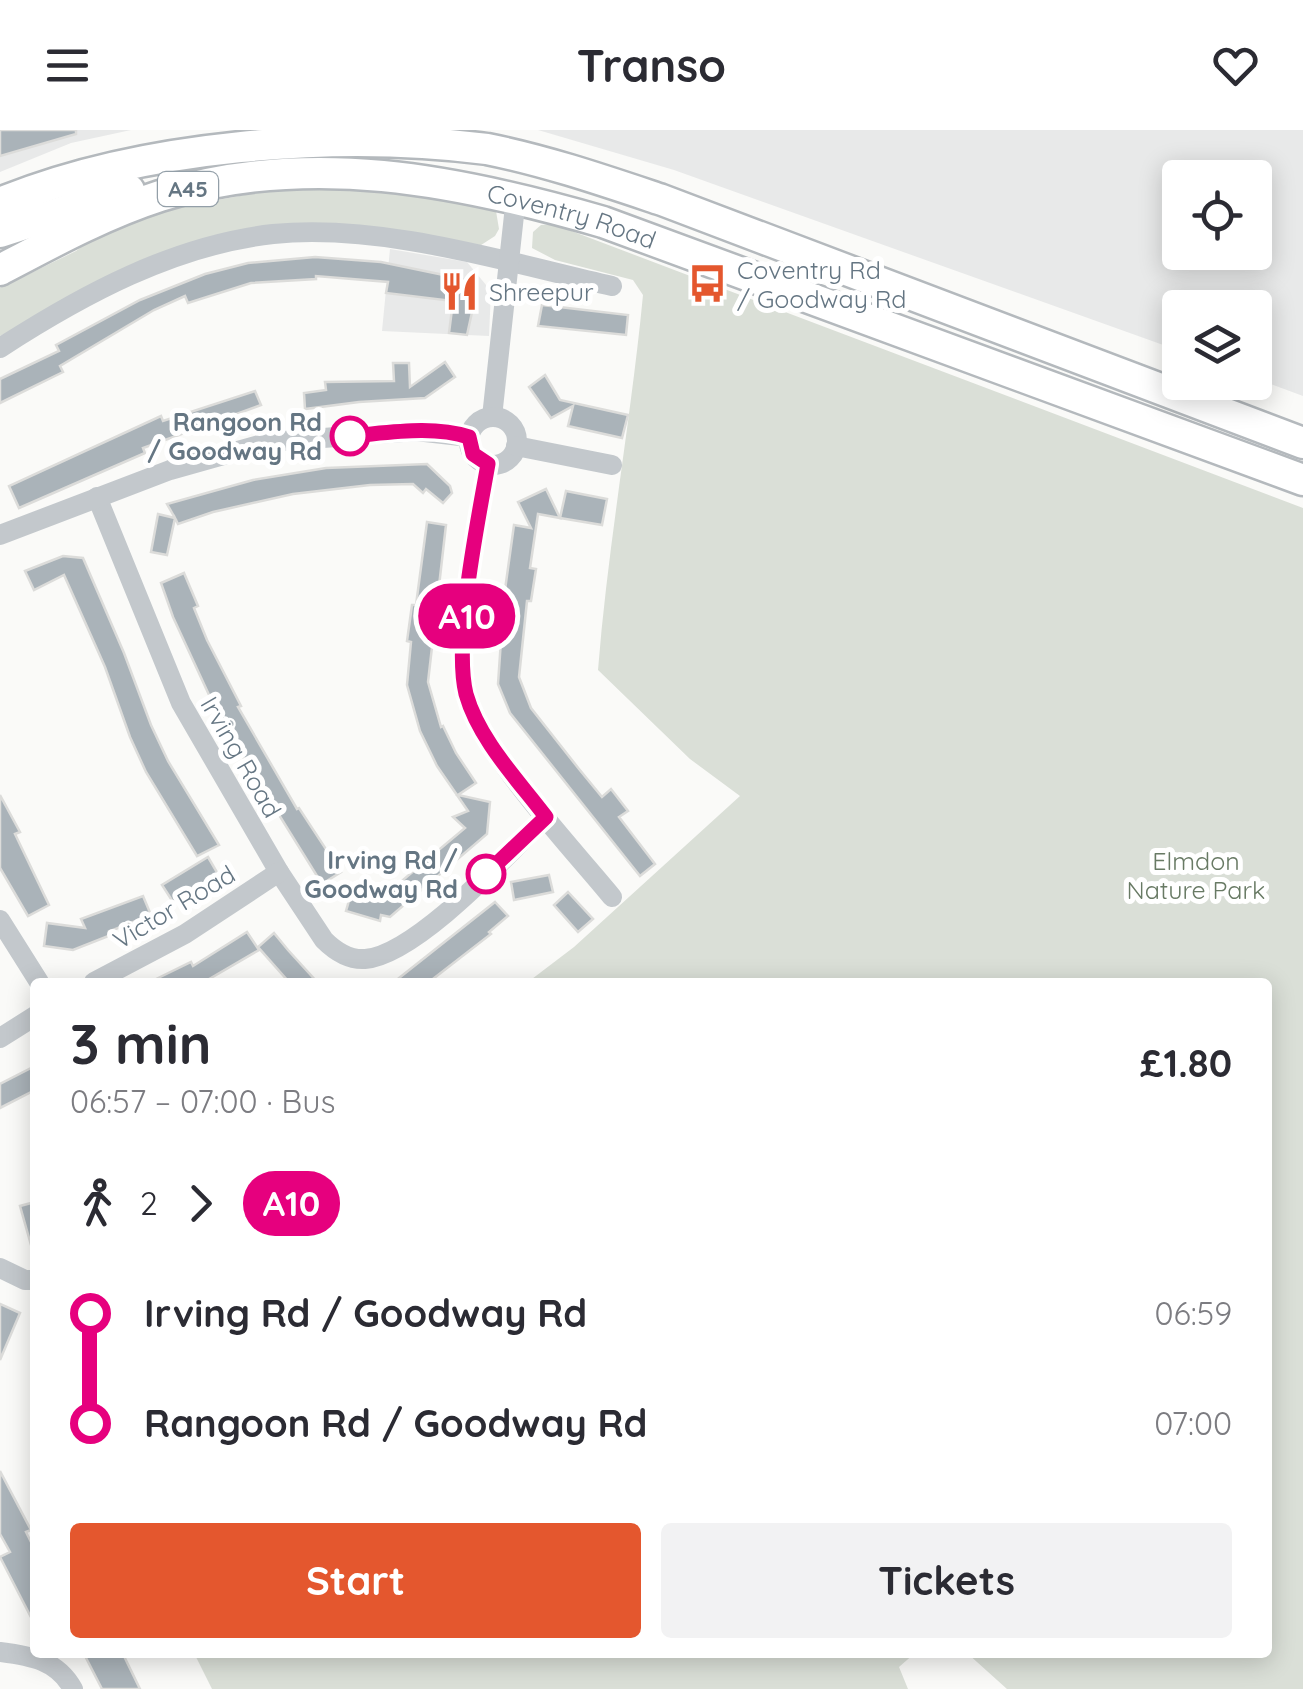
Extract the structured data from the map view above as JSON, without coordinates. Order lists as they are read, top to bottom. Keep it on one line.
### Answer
{"streets":{"highway":["A45","Coventry Road"],"street":["Irving Road","Victor Road"]},"crossings":[["Irving Road","Victor Road"]],"parks":["Elmdon Nature Park"],"places":{"bus stop":["Coventry Rd / Goodway Rd"],"restaurant":["Shreepur"],"other":["Rangoon Rd / Goodway Rd","Irving Rd / Goodway Rd"]},"lines":["bus line A10"],"page":{"header":"Transo","on_map":"A10","heading":["3 min","06:57 – 07:00 · Bus","£1.80"],"legs":["2","A10"],"list":[{"name":"Irving Rd / Goodway Rd","value":"06:59"},{"name":"Rangoon Rd / Goodway Rd","value":"07:00"}],"buttons":["Start","Tickets"]}}
